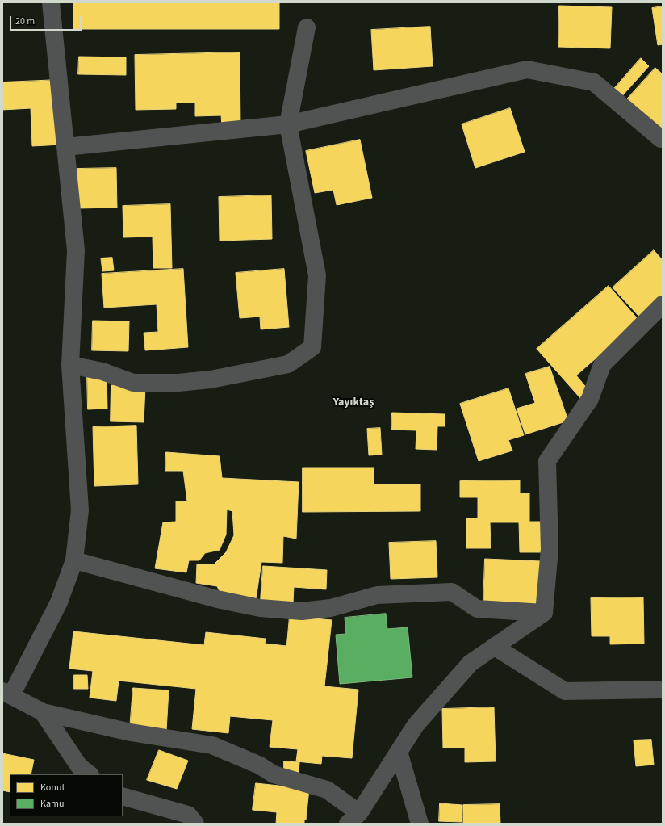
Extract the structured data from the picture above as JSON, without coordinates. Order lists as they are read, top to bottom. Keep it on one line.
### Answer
{"districts":["Yayıktaş"],"legend":["Konut","Kamu"],"scale_bar":"20 m"}
